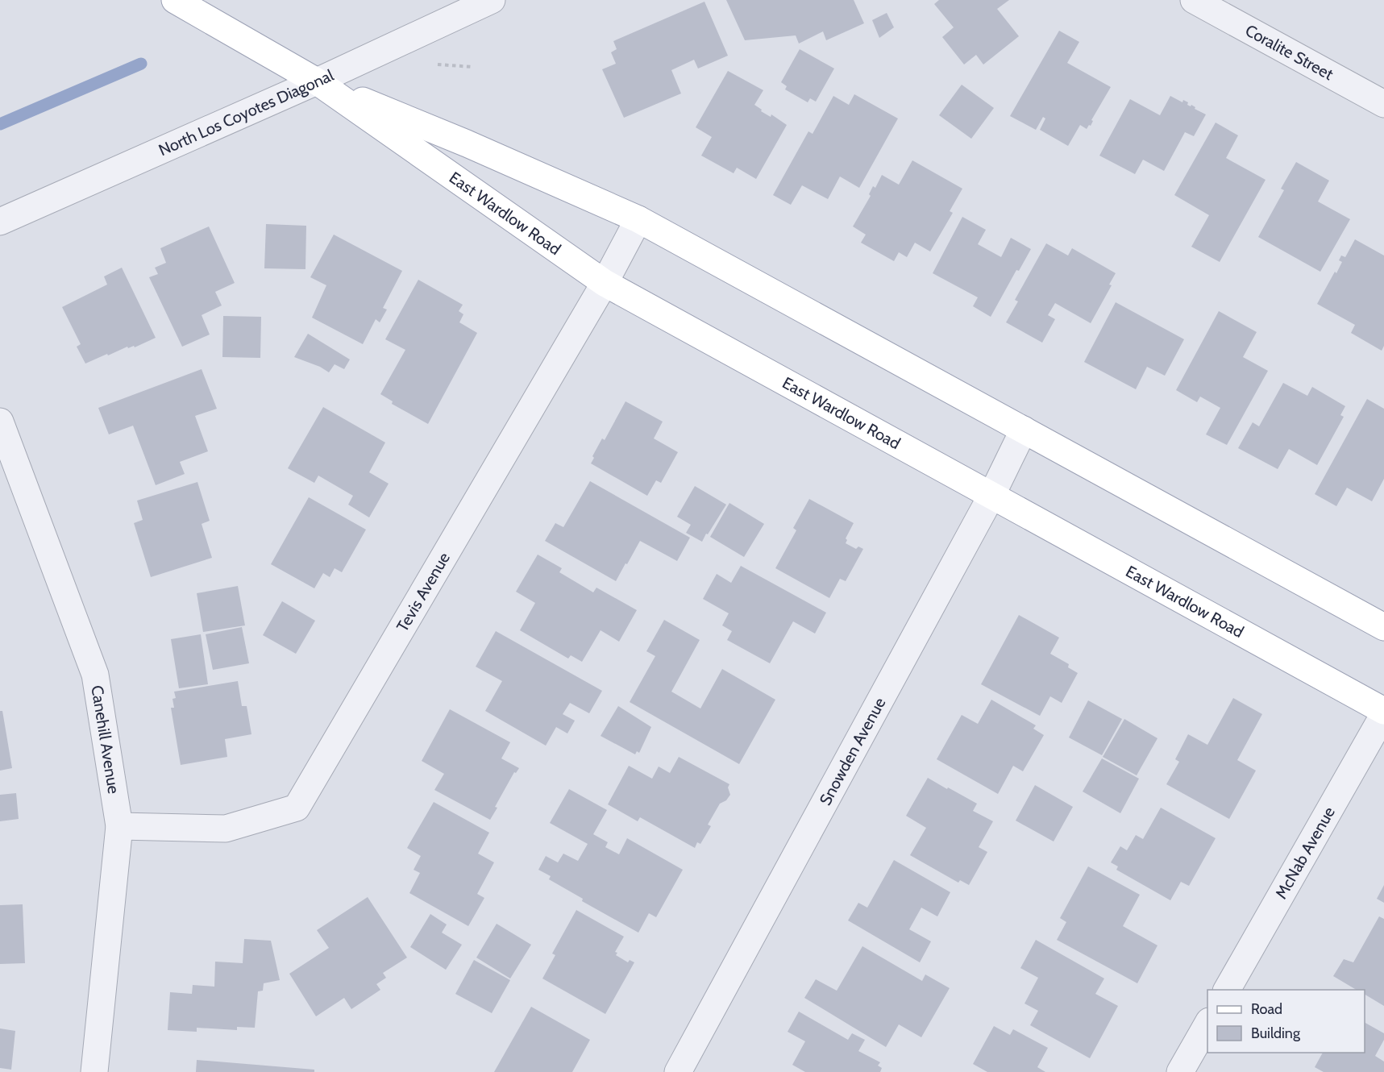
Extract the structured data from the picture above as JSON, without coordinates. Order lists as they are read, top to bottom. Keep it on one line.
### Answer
{"streets":{"main road":["East Wardlow Road"],"street":["Coralite Street","North Los Coyotes Diagonal","Tevis Avenue","Canehill Avenue","Snowden Avenue","McNab Avenue"]},"crossings":[["North Los Coyotes Diagonal","East Wardlow Road"],["East Wardlow Road","Tevis Avenue"],["East Wardlow Road","Snowden Avenue"],["East Wardlow Road","McNab Avenue"],["Tevis Avenue","Canehill Avenue"]],"legend":["Road","Building"]}
